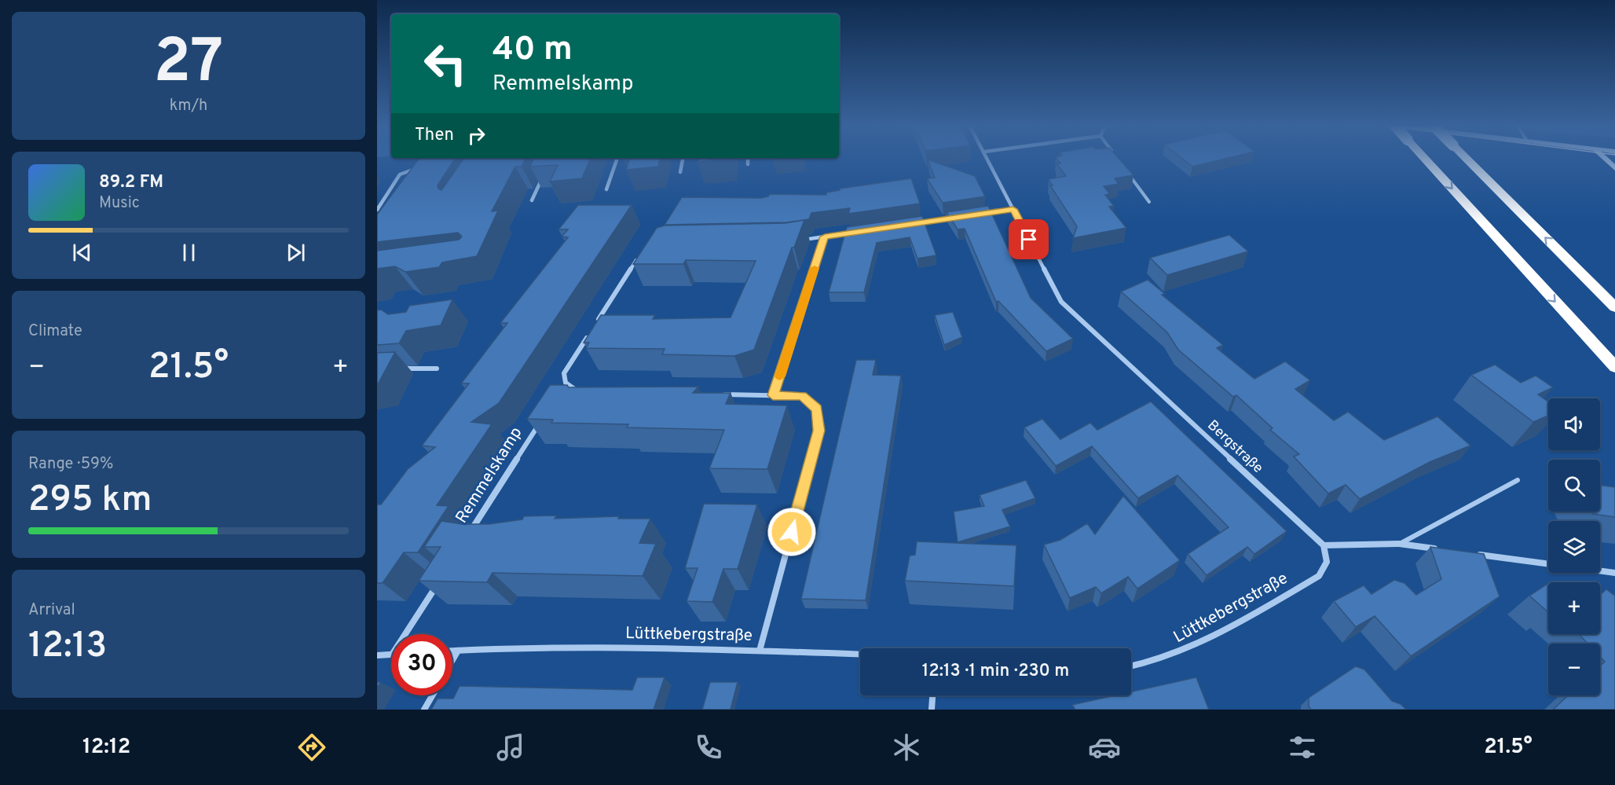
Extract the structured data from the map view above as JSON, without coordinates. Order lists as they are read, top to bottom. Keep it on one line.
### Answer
{"streets":{"street":["Bergstraße","Remmelskamp","Lüttkebergstraße"]},"crossings":[["Bergstraße","Lüttkebergstraße"]],"page":{"tile":[["27","km/h"],"Climate",["Range · 59%","295 km"],["Arrival","12:13"]],"turn":["40 m","Remmelskamp"],"then":"Then","song":["89.2 FM","Music"],"heat":["−","21.5°","+"],"map_buttons":["+","−"],"limit":"30","trip":"12:13 · 1 min · 230 m","tabs":["12:12","21.5°"]}}
